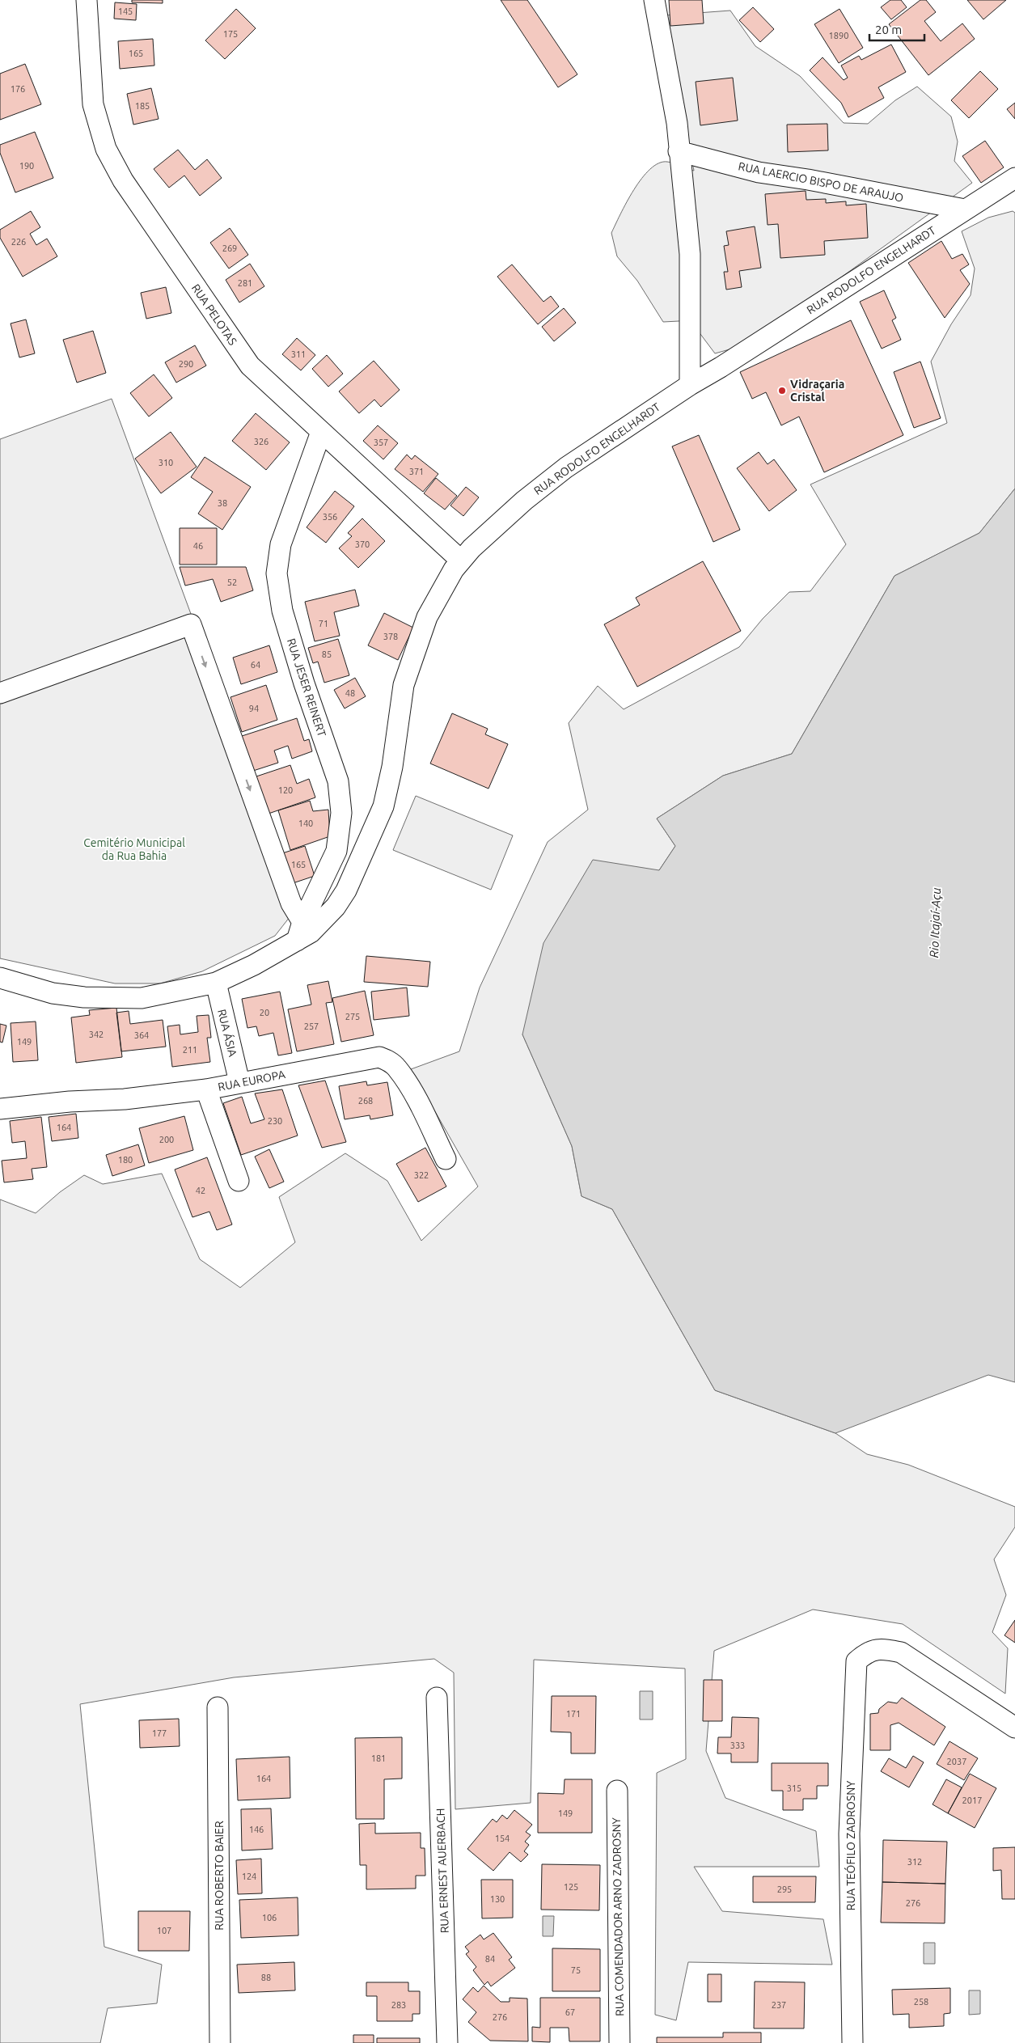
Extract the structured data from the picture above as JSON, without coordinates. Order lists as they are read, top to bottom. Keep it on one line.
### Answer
{"streets":{"street":["RUA LAERCIO BISPO DE ARAUJO","RUA RODOLFO ENGELHARDT","RUA PELOTAS","RUA JESER REINERT","RUA ÁSIA","RUA EUROPA","RUA TEÓFILO ZADROSNY","RUA ERNEST AUERBACH","RUA ROBERTO BAIER","RUA COMENDADOR ARNO ZADROSNY"]},"crossings":[["RUA LAERCIO BISPO DE ARAUJO","RUA RODOLFO ENGELHARDT"],["RUA RODOLFO ENGELHARDT","RUA PELOTAS"],["RUA RODOLFO ENGELHARDT","RUA JESER REINERT"],["RUA RODOLFO ENGELHARDT","RUA ÁSIA"],["RUA PELOTAS","RUA JESER REINERT"],["RUA ÁSIA","RUA EUROPA"]],"water":["Rio Itajaí-Açu"],"parks":["Cemitério Municipal da Rua Bahia"],"places":["Vidraçaria Cristal"],"house_numbers":["145","175","1890","165","176","185","190","226","269","281","311","290","326","357","310","371","38","356","370","46","52","71","378","85","64","48","94","120","140","165","20","275","257","342","364","149","211","268","230","164","200","180","322","42","171","177","333","181","2037","164","315","2017","149","146","154","312","124","125","295","130","276","106","107","84","75","88","258","283","237","67","276"],"scale_bar":"20 m"}
